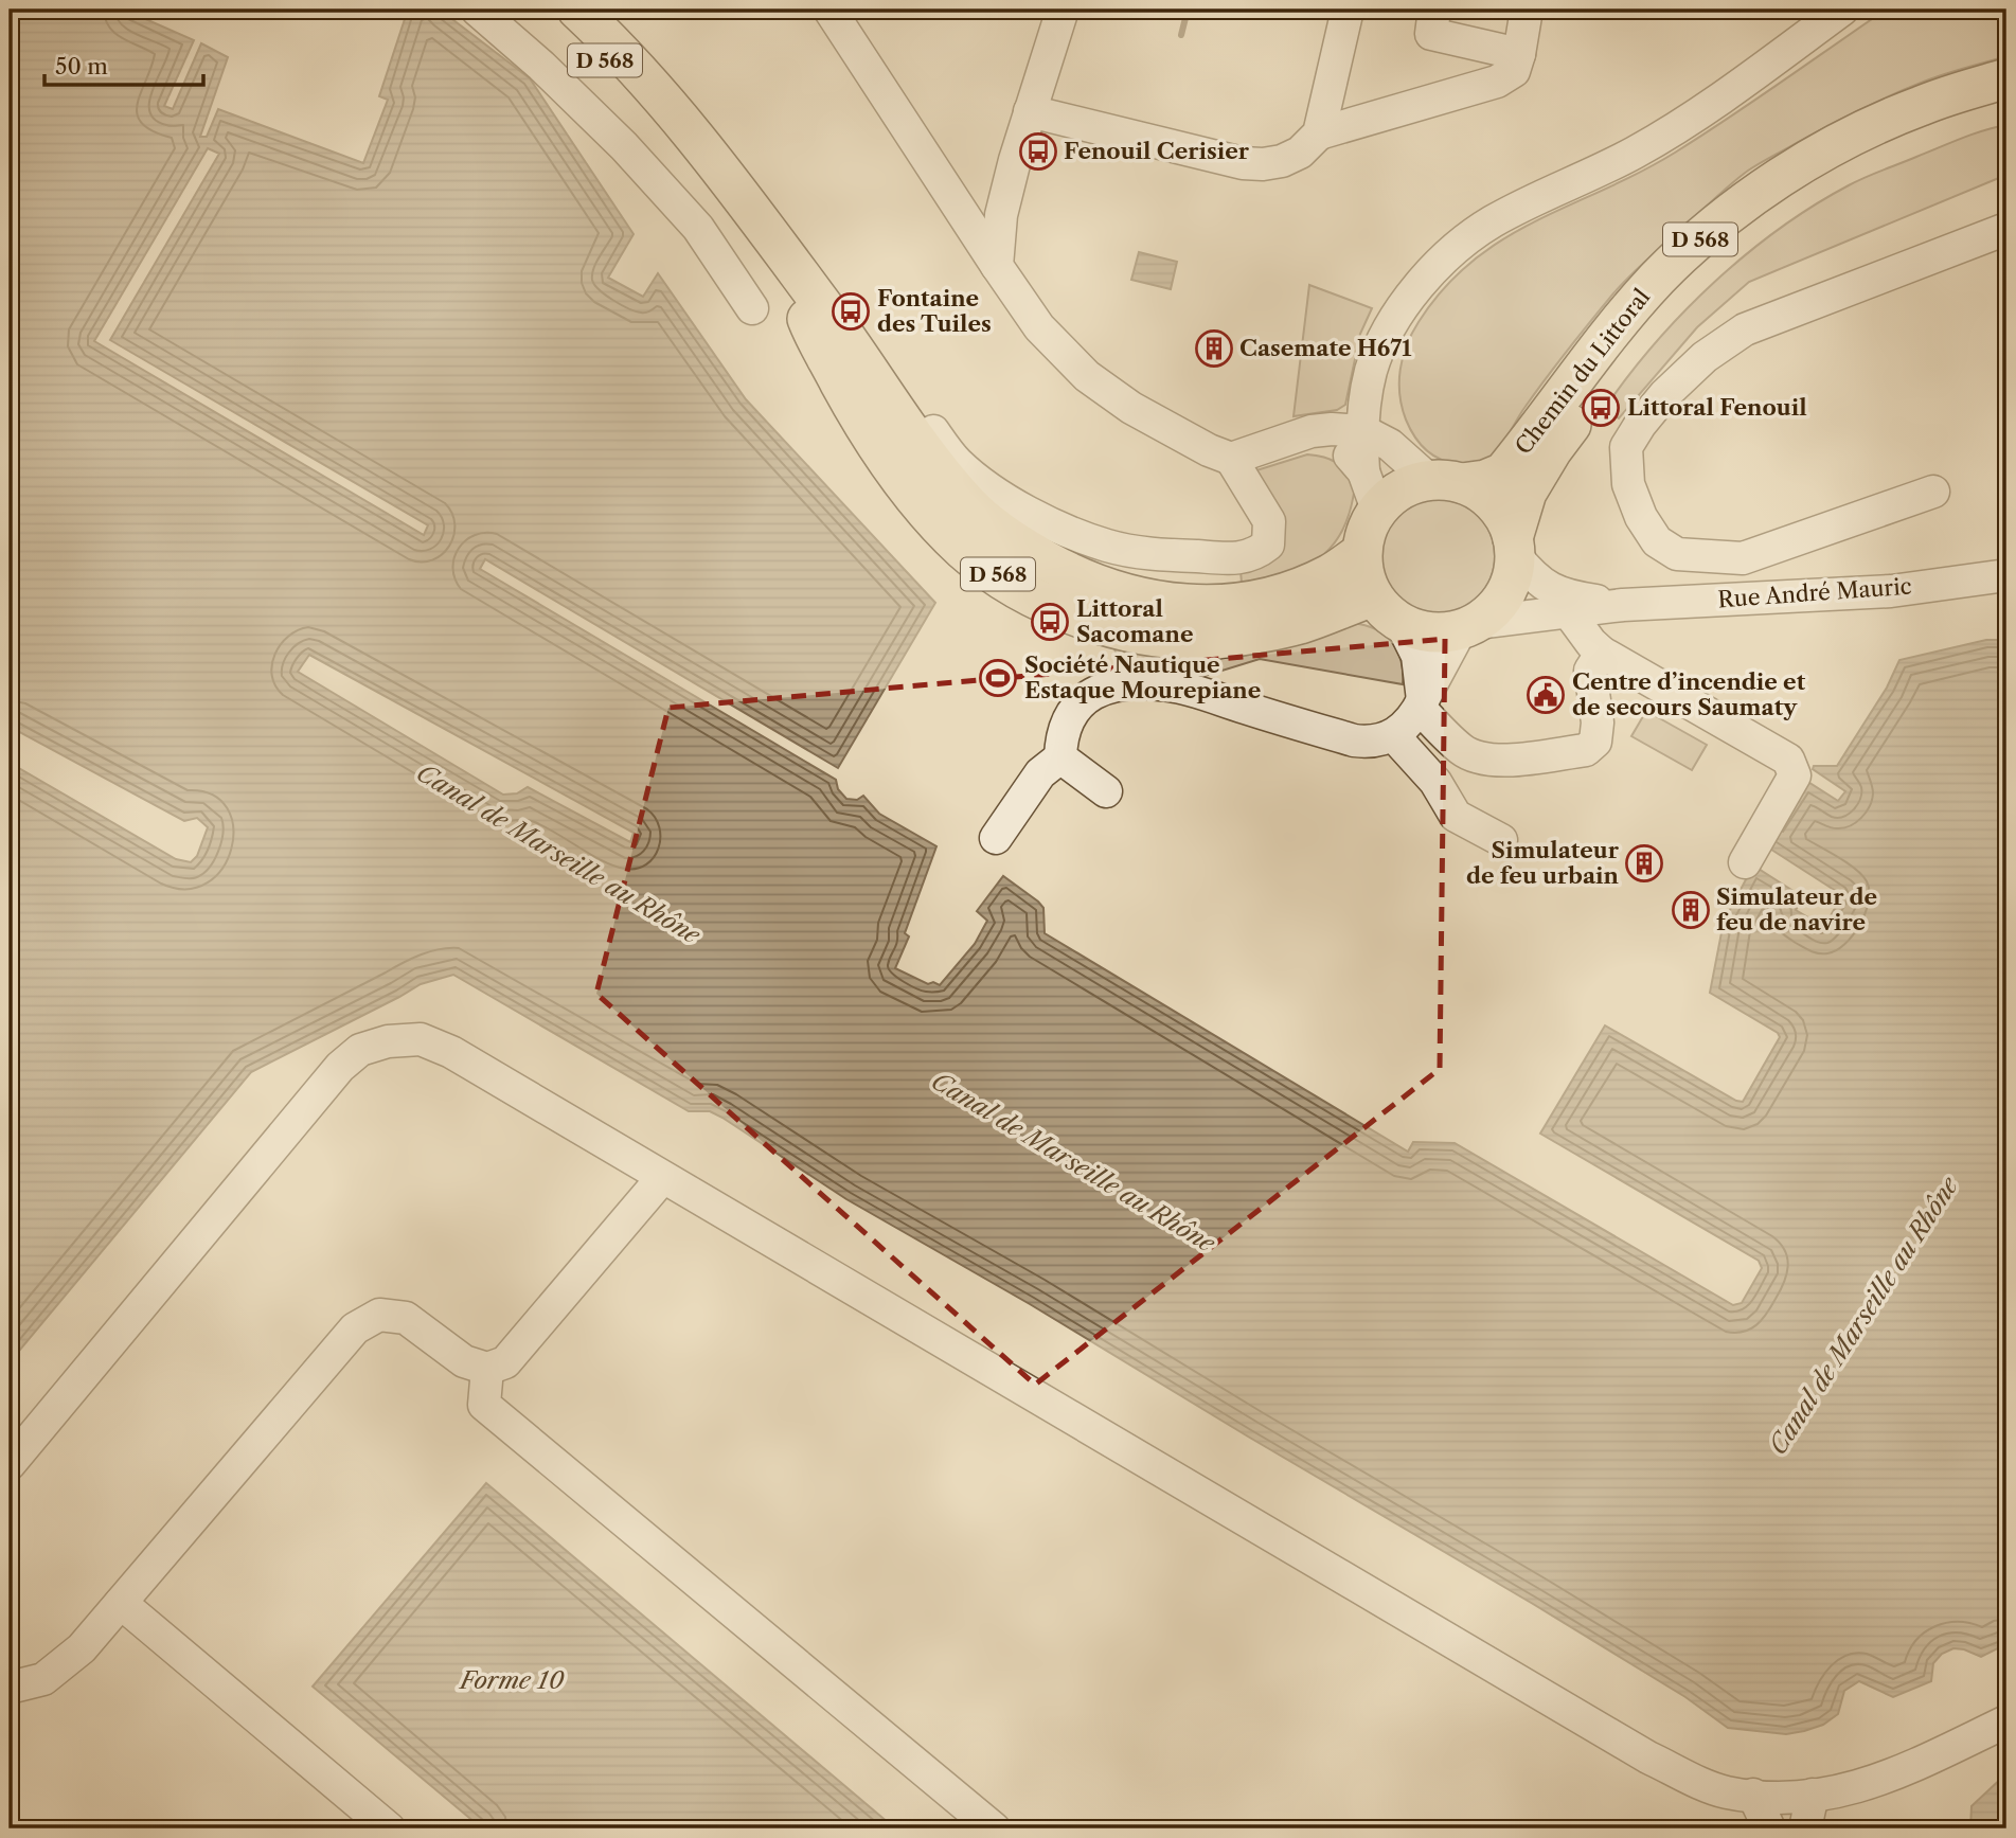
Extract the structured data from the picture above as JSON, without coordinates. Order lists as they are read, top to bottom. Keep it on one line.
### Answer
{"streets":{"main road":["D 568","Chemin du Littoral"],"street":["Rue André Mauric"]},"crossings":[["D 568","Chemin du Littoral"],["D 568","Rue André Mauric"],["Chemin du Littoral","Rue André Mauric"]],"water":["Canal de Marseille au Rhône","Forme 10"],"places":{"bus stop":["Fenouil Cerisier","Fontaine des Tuiles","Littoral Fenouil","Littoral Sacomane"],"building":["Casemate H671","Simulateur de feu urbain","Simulateur de feu de navire"],"sports":["Société Nautique Estaque Mourepiane"],"public building":["Centre d’incendie et de secours Saumaty"]},"scale_bar":"50 m"}
